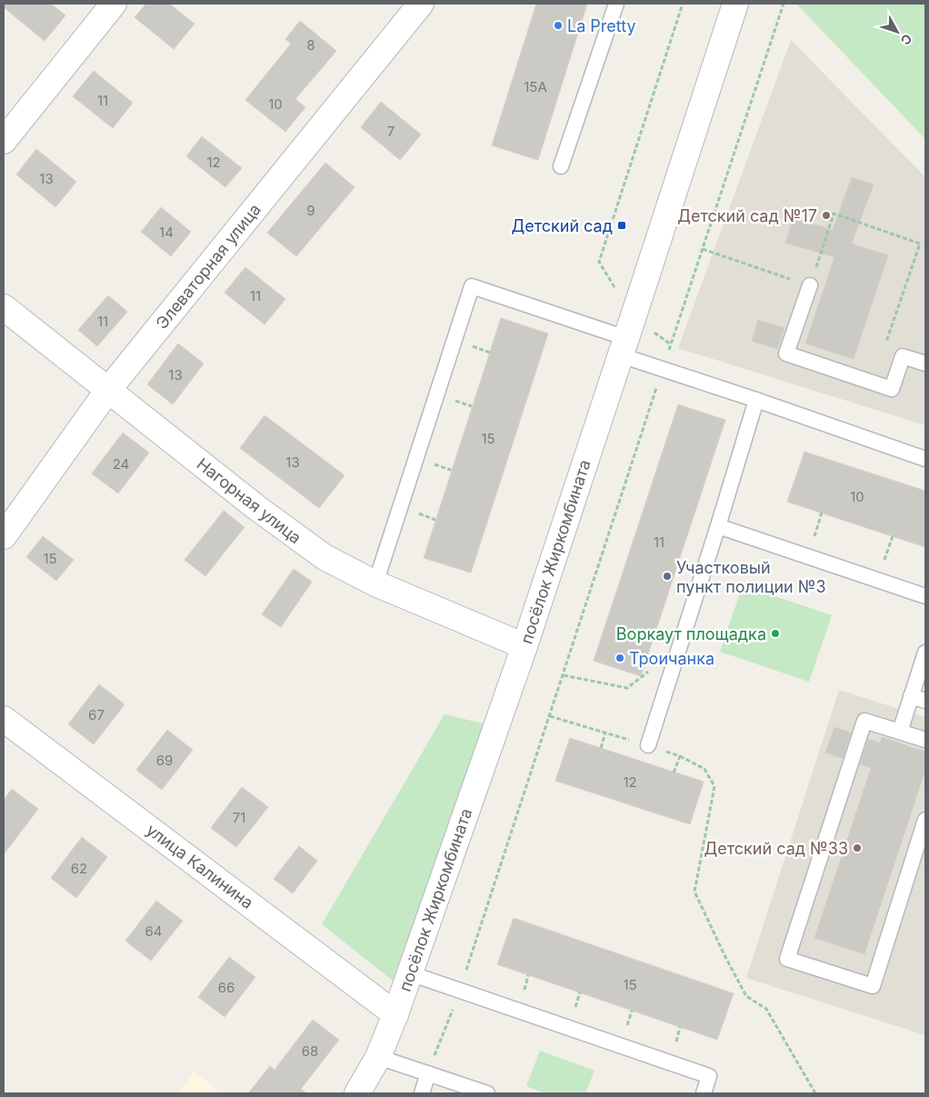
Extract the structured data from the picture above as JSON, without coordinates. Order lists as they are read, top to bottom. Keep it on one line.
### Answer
{"streets":{"street":["Элеваторная улица","Нагорная улица","посёлок Жиркомбината","улица Калинина"]},"crossings":[["Элеваторная улица","Нагорная улица"],["Нагорная улица","посёлок Жиркомбината"],["посёлок Жиркомбината","улица Калинина"]],"places":{"other":["La Pretty","Детский сад №17","Участковый пункт полиции №3","Воркаут площадка","Троичанка","Детский сад №33"],"transit":["Детский сад"]},"house_numbers":["8","15А","11","10","7","12","13","9","14","11","11","13","15","13","24","10","11","15","67","69","12","71","62","64","15","66","68"],"north":"bottom right"}
